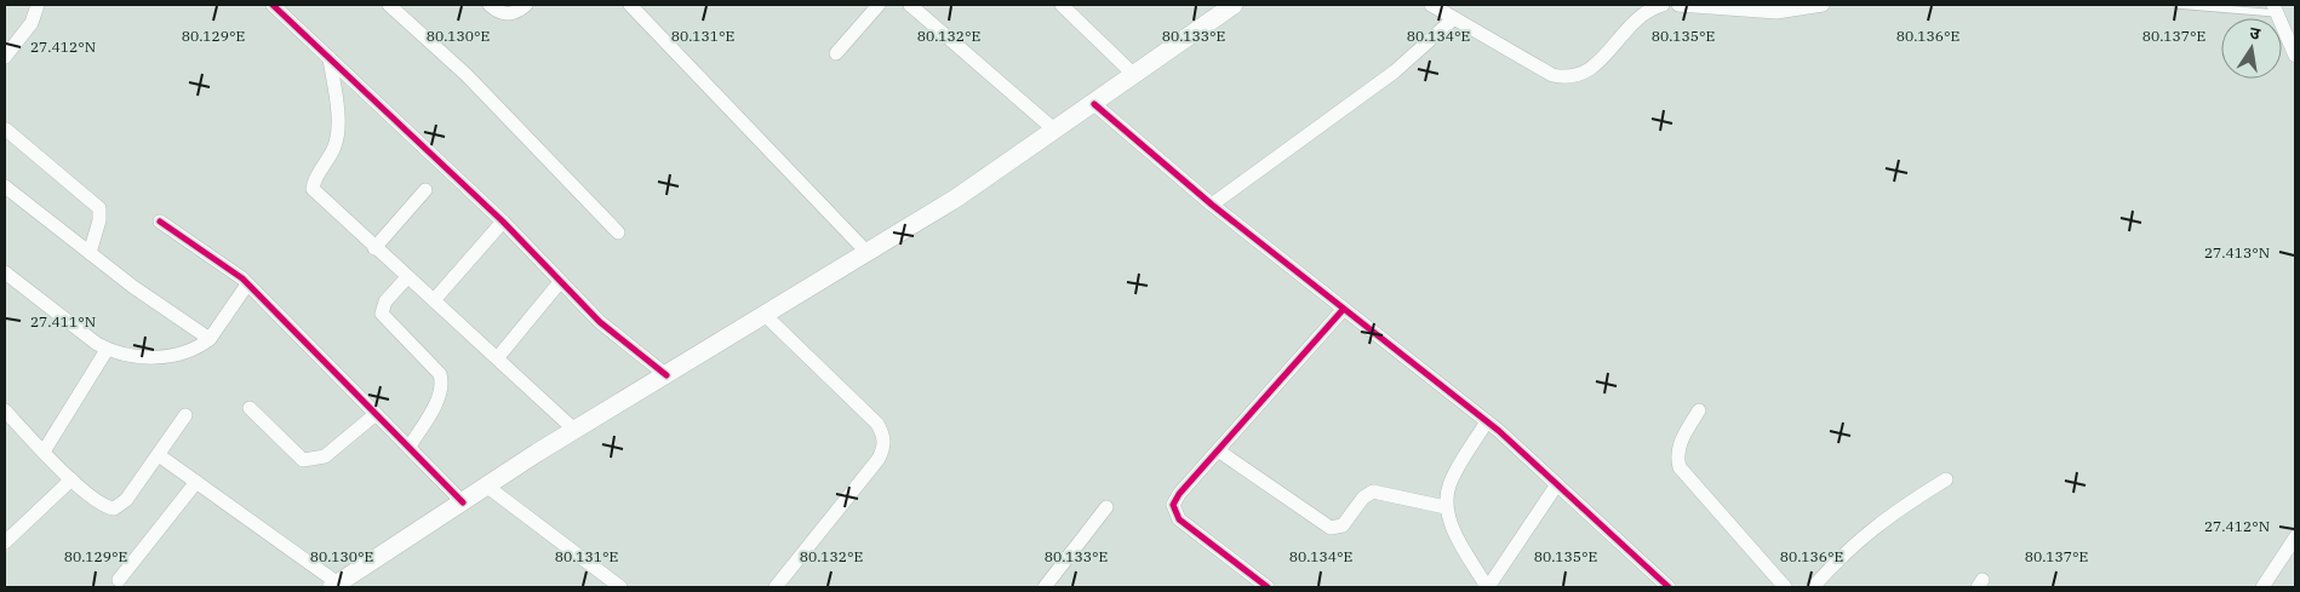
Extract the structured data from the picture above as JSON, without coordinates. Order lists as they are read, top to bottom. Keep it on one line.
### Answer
{"north":"top","coordinates":["80.129°E","80.130°E","80.131°E","80.132°E","80.133°E","80.134°E","80.135°E","80.136°E","80.137°E","27.412°N","27.413°N","27.411°N"]}
